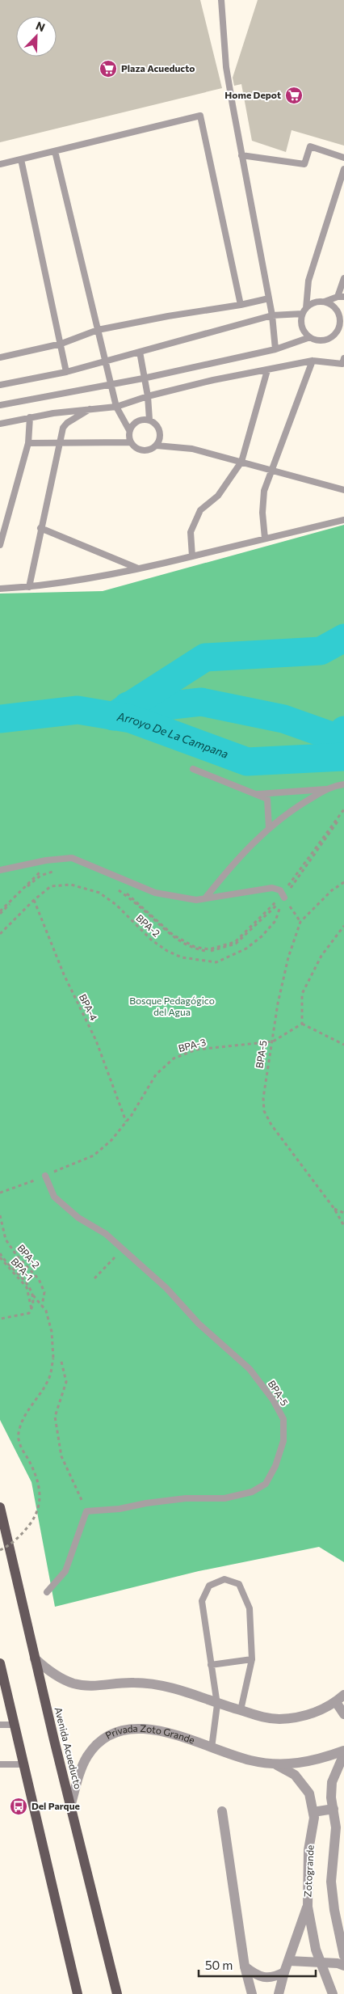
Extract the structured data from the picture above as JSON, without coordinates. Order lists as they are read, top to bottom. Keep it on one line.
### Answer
{"streets":{"main road":["Avenida Acueducto"],"street":["Privada Zoto Grande","Zotogrande"],"lane":["BPA-5"],"path":["BPA-2","BPA-4","BPA-3","BPA-1"]},"crossings":[["BPA-2","BPA-4"],["BPA-4","BPA-3"],["BPA-3","BPA-5"],["Privada Zoto Grande","Avenida Acueducto"],["Privada Zoto Grande","Zotogrande"]],"water":["Arroyo De La Campana"],"parks":["Bosque Pedagógico del Agua"],"places":{"supermarket":["Plaza Acueducto","Home Depot"],"bus stop":["Del Parque"]},"scale_bar":"50 m","north":"top right"}
